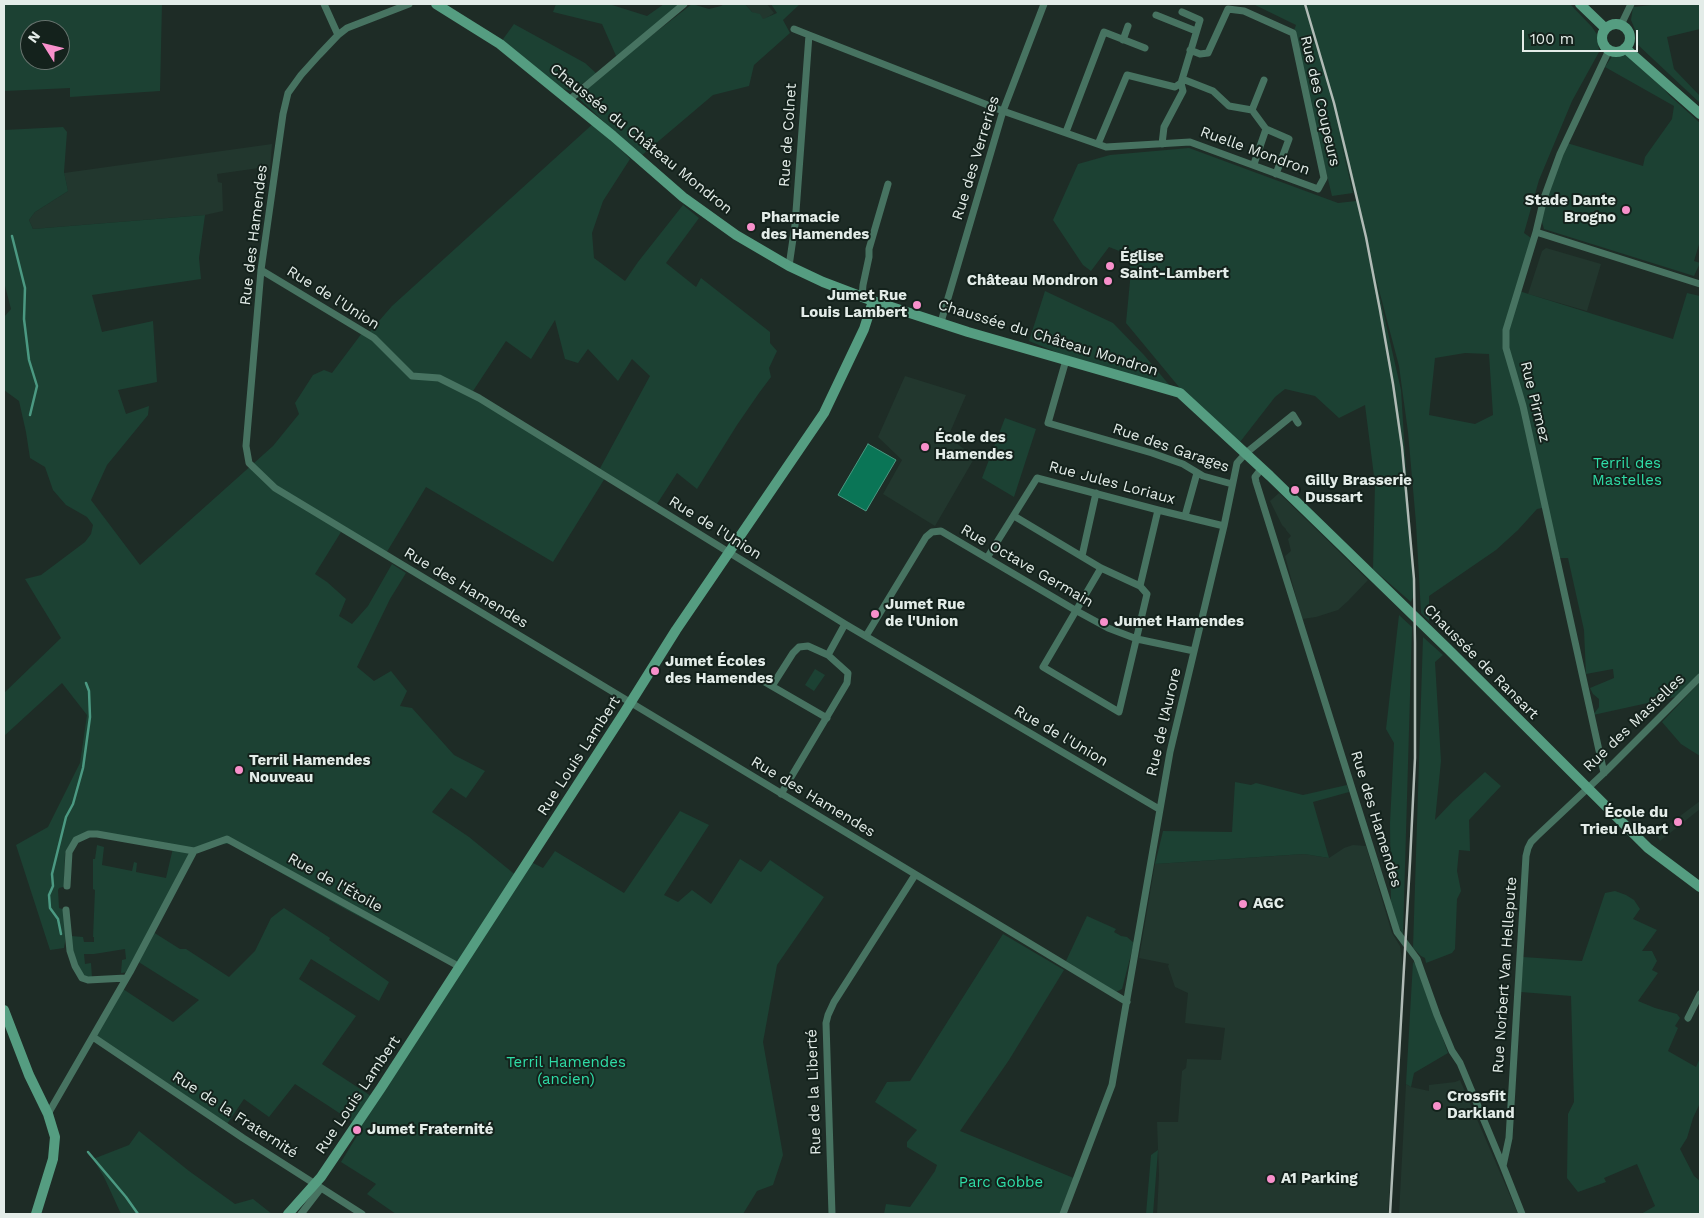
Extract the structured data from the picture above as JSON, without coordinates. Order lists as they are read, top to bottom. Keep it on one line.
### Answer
{"streets":{"main road":["Chaussée du Château Mondron","Chaussée de Ransart","Rue Louis Lambert"],"street":["Rue des Coupeurs","Rue de Colnet","Ruelle Mondron","Rue des Verreries","Rue des Hamendes","Rue de l'Union","Rue Pirmez","Rue des Garages","Rue Jules Loriaux","Rue Octave Germain","Rue de l'Aurore","Rue des Mastelles","Rue de l'Étoile","Rue Norbert Van Hellepute","Rue de la Liberté","Rue de la Fraternité"]},"crossings":[["Rue des Coupeurs","Ruelle Mondron"],["Rue de Colnet","Chaussée du Château Mondron"],["Chaussée du Château Mondron","Rue des Verreries"],["Chaussée du Château Mondron","Rue des Garages"],["Chaussée du Château Mondron","Chaussée de Ransart"],["Chaussée du Château Mondron","Rue de l'Aurore"],["Chaussée du Château Mondron","Rue Louis Lambert"],["Ruelle Mondron","Rue des Verreries"],["Rue des Hamendes","Rue de l'Union"],["Rue des Hamendes","Chaussée de Ransart"],["Rue des Hamendes","Rue de l'Aurore"],["Rue des Hamendes","Rue Louis Lambert"],["Rue des Hamendes","Rue Norbert Van Hellepute"],["Rue des Hamendes","Rue de la Liberté"],["Rue de l'Union","Rue Octave Germain"],["Rue de l'Union","Rue de l'Aurore"],["Rue de l'Union","Rue Louis Lambert"],["Rue Pirmez","Rue des Mastelles"],["Rue des Garages","Rue Jules Loriaux"],["Rue des Garages","Rue de l'Aurore"],["Rue Jules Loriaux","Rue Octave Germain"],["Rue Jules Loriaux","Rue de l'Aurore"],["Rue Octave Germain","Rue de l'Aurore"],["Chaussée de Ransart","Rue de l'Aurore"],["Chaussée de Ransart","Rue des Mastelles"],["Chaussée de Ransart","Rue Norbert Van Hellepute"],["Rue des Mastelles","Rue Norbert Van Hellepute"],["Rue Louis Lambert","Rue de l'Étoile"],["Rue Louis Lambert","Rue de la Fraternité"]],"parks":["Terril des Mastelles","Terril Hamendes (ancien)","Parc Gobbe"],"places":["Stade Dante Brogno","Pharmacie des Hamendes","Église Saint-Lambert","Château Mondron","Jumet Rue Louis Lambert","École des Hamendes","Gilly Brasserie Dussart","Jumet Rue de l'Union","Jumet Hamendes","Jumet Écoles des Hamendes","Terril Hamendes Nouveau","École du Trieu Albart","AGC","Crossfit Darkland","Jumet Fraternité","A1 Parking"],"scale_bar":"100 m","north":"top left"}
